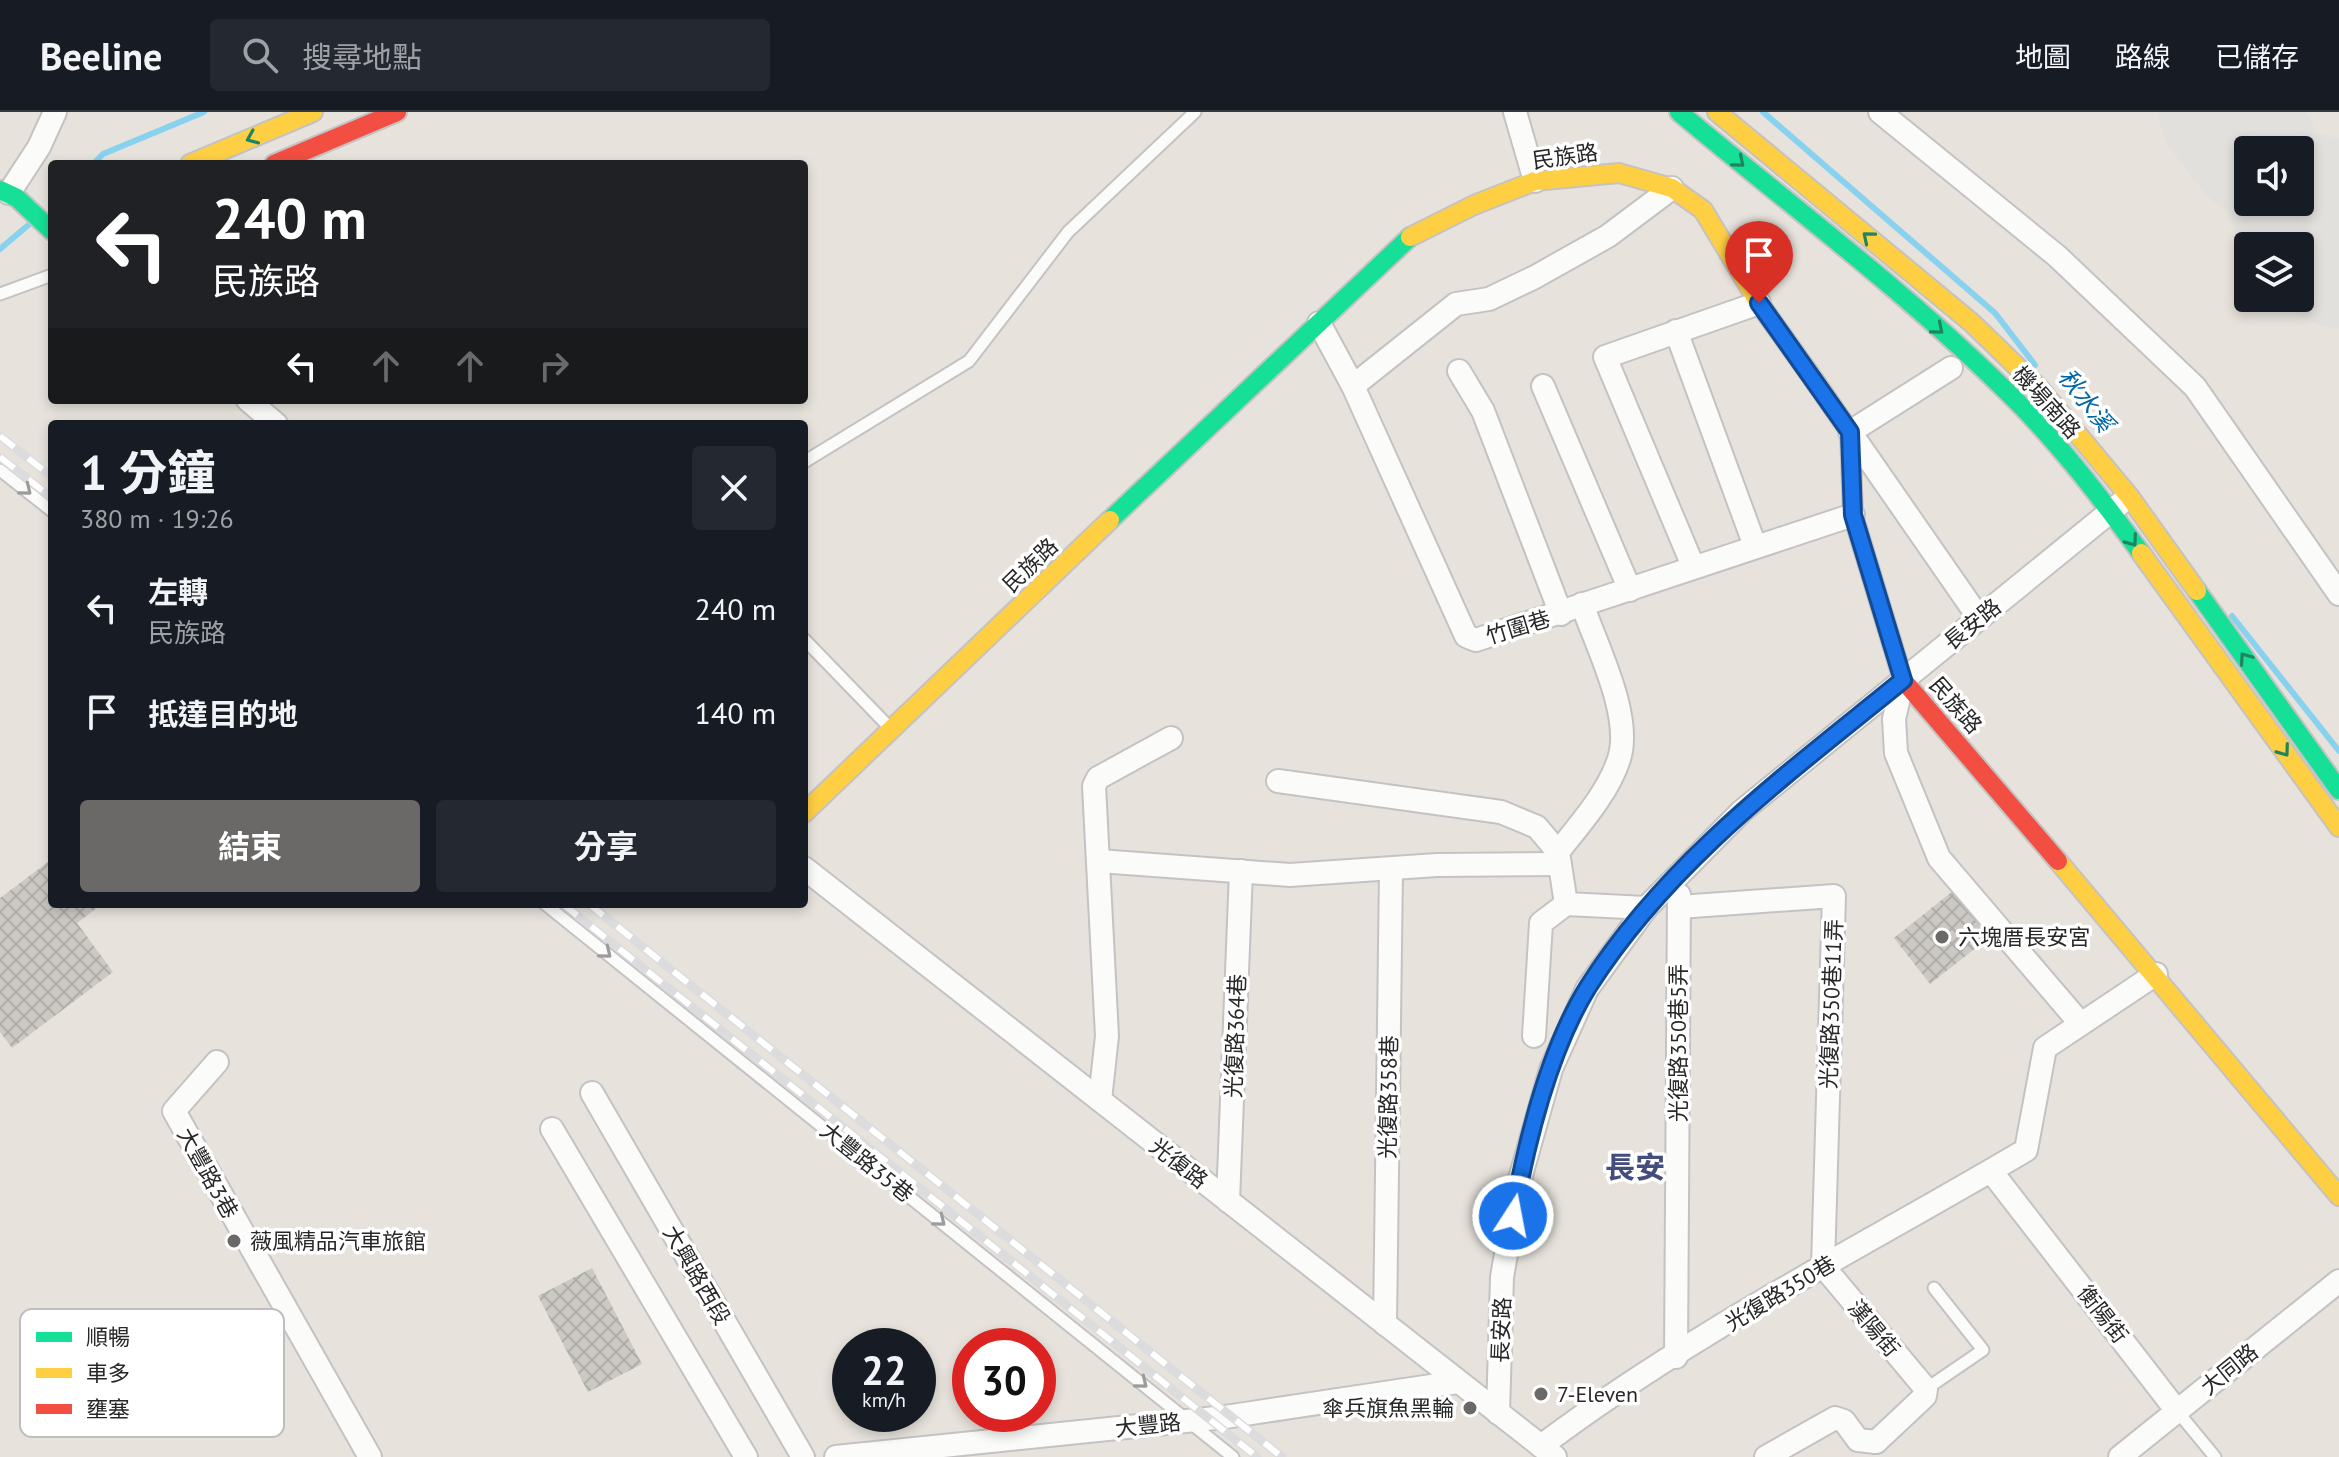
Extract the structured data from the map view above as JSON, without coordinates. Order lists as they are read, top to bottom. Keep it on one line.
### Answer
{"streets":{"street":["民族路","機場南路","長安路","竹圍巷","光復路350巷11弄","光復路364巷","光復路350巷5弄","光復路358巷","光復路","大豐路3巷","大興路西段","光復路350巷","衡陽街","漢陽街","大同路","大豐路"],"lane":["大豐路35巷"]},"crossings":[["民族路","長安路"],["民族路","竹圍巷"],["機場南路","長安路"],["長安路","光復路350巷5弄"],["長安路","光復路"],["光復路350巷11弄","光復路350巷5弄"],["光復路350巷11弄","光復路350巷"],["光復路350巷11弄","漢陽街"],["光復路364巷","光復路"],["光復路350巷5弄","光復路350巷"],["光復路358巷","光復路"],["大豐路35巷","大豐路"],["光復路","光復路350巷"],["光復路","大豐路"],["光復路350巷","衡陽街"],["光復路350巷","漢陽街"],["衡陽街","大同路"]],"one_way":["大豐路35巷"],"districts":["長安"],"water":["秋水溪"],"places":["六塊厝長安宮","薇風精品汽車旅館","7-Eleven","傘兵旗魚黑輪"],"legend":["順暢","車多","壅塞"],"page":{"header":"Beeline","search":"搜尋地點","nav":["地圖","路線","已儲存"],"turn":["240 m","民族路"],"heading":["1 分鐘","380 m · 19:26"],"list":[{"name":"左轉","note":"民族路","value":"240 m"},{"name":"抵達目的地","value":"140 m"}],"buttons":["結束","分享"],"speed":"22 km/h","limit":"30"}}
